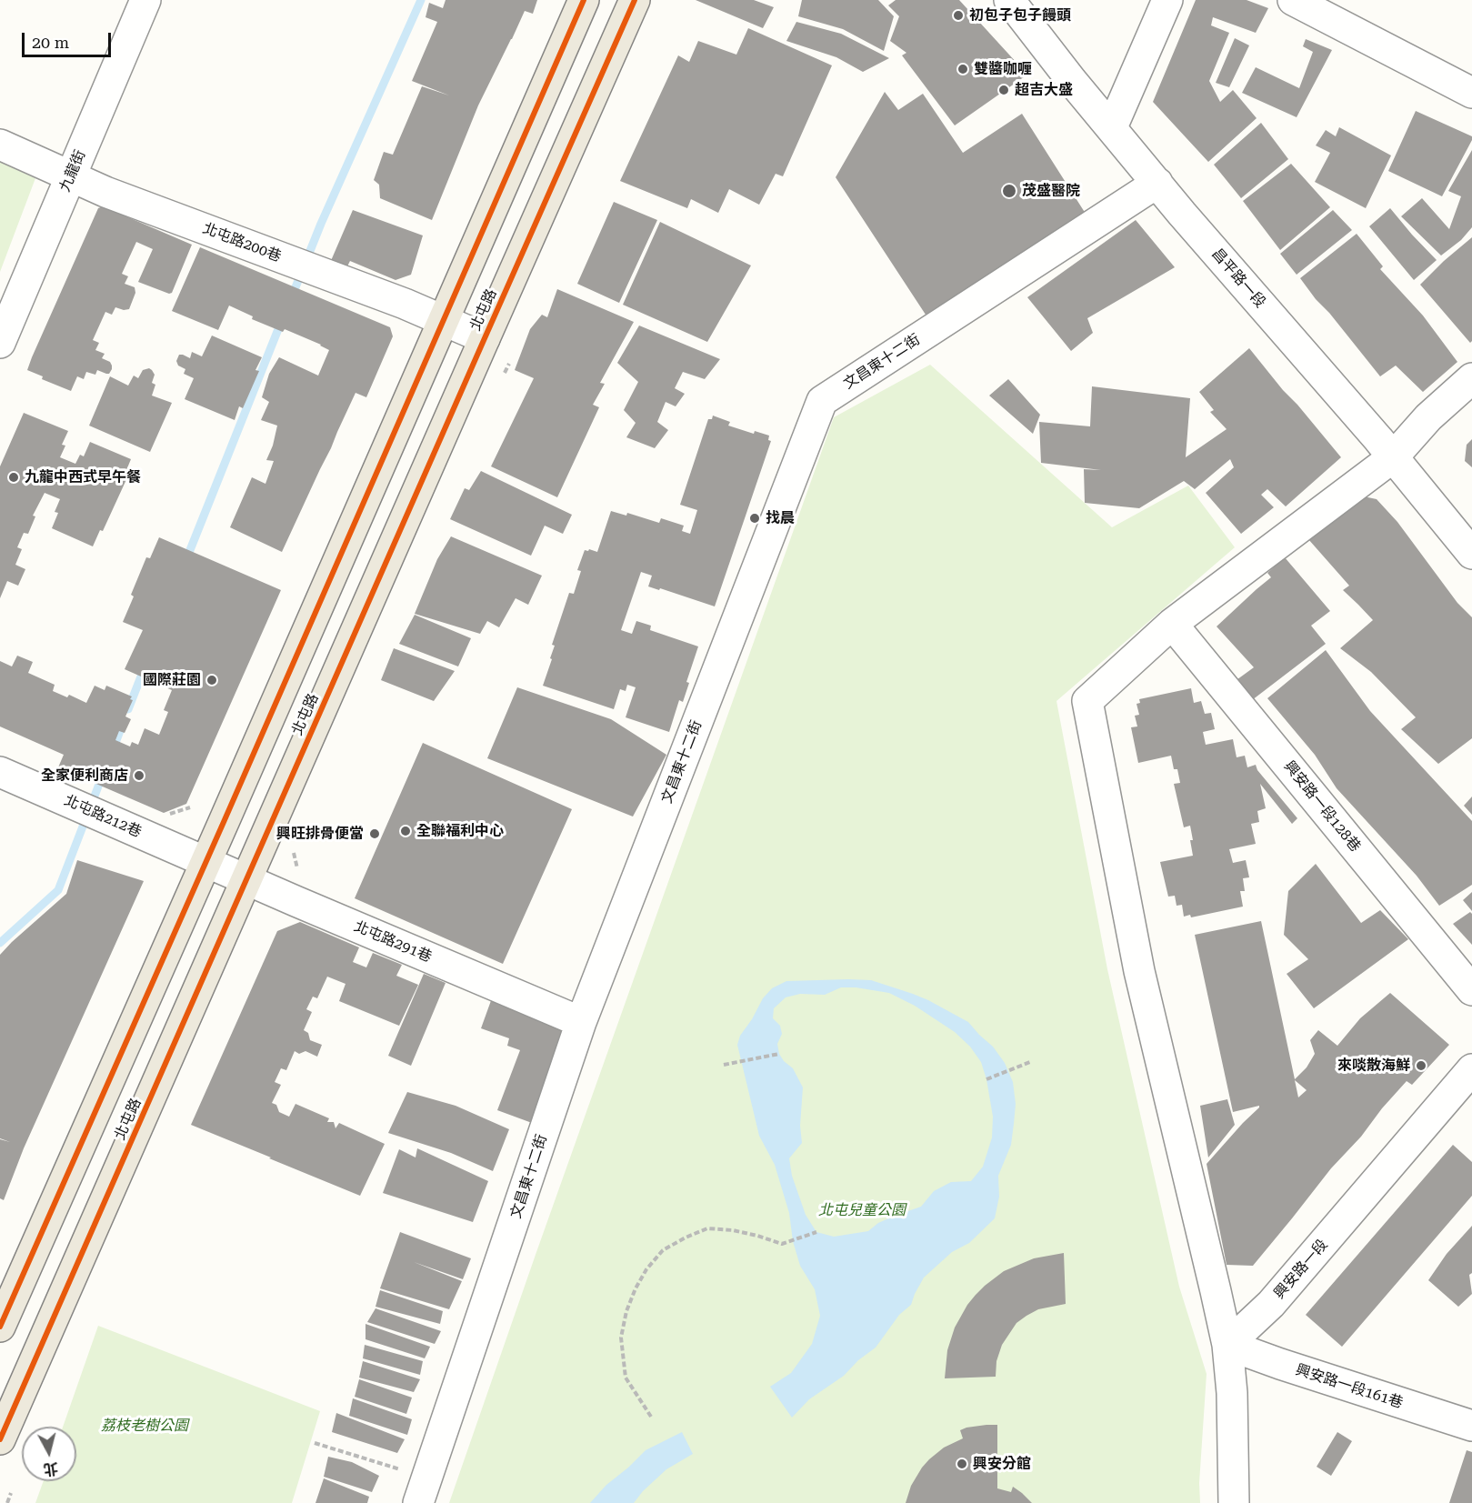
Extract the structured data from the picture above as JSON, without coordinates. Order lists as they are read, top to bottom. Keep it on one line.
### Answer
{"streets":{"main road":["北屯路"],"street":["九龍街","北屯路200巷","昌平路一段","文昌東十二街","興安路一段128巷","北屯路212巷","北屯路291巷","興安路一段","興安路一段161巷"]},"crossings":[["九龍街","北屯路200巷"],["北屯路200巷","北屯路"],["昌平路一段","文昌東十二街"],["北屯路","北屯路291巷"],["文昌東十二街","北屯路291巷"],["北屯路212巷","北屯路291巷"],["興安路一段","興安路一段161巷"]],"parks":["北屯兒童公園","荔枝老樹公園"],"places":["初包子包子饅頭","雙醬咖喱","超吉大盛","茂盛醫院","九龍中西式早午餐","找晨","國際莊園","全家便利商店","全聯福利中心","興旺排骨便當","來啖散海鮮","興安分館"],"scale_bar":"20 m","north":"bottom"}
